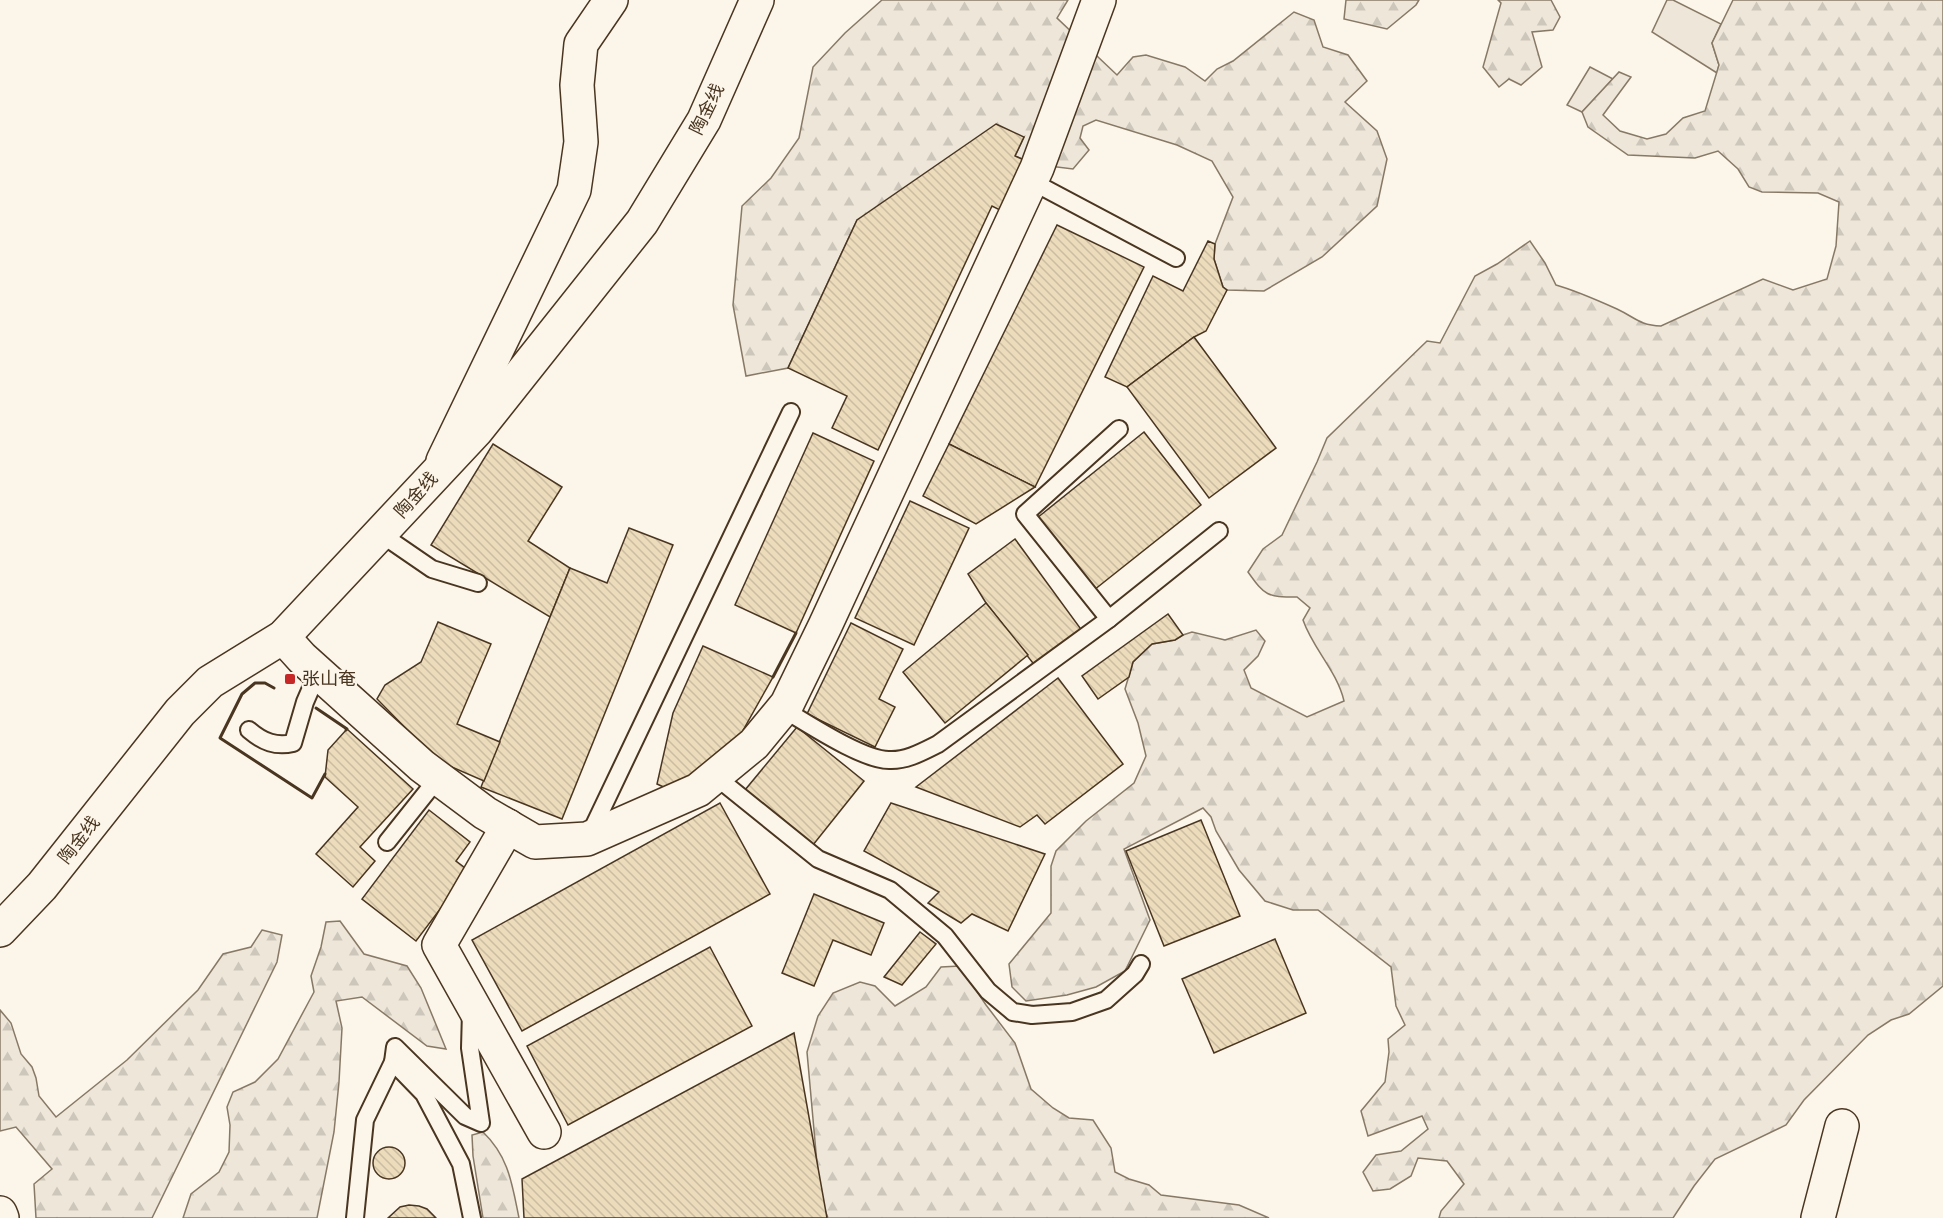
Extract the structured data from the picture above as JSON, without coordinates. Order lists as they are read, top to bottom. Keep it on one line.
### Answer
{"streets":{"street":["陶金线"]},"places":{"transit":["张山奄"]}}
